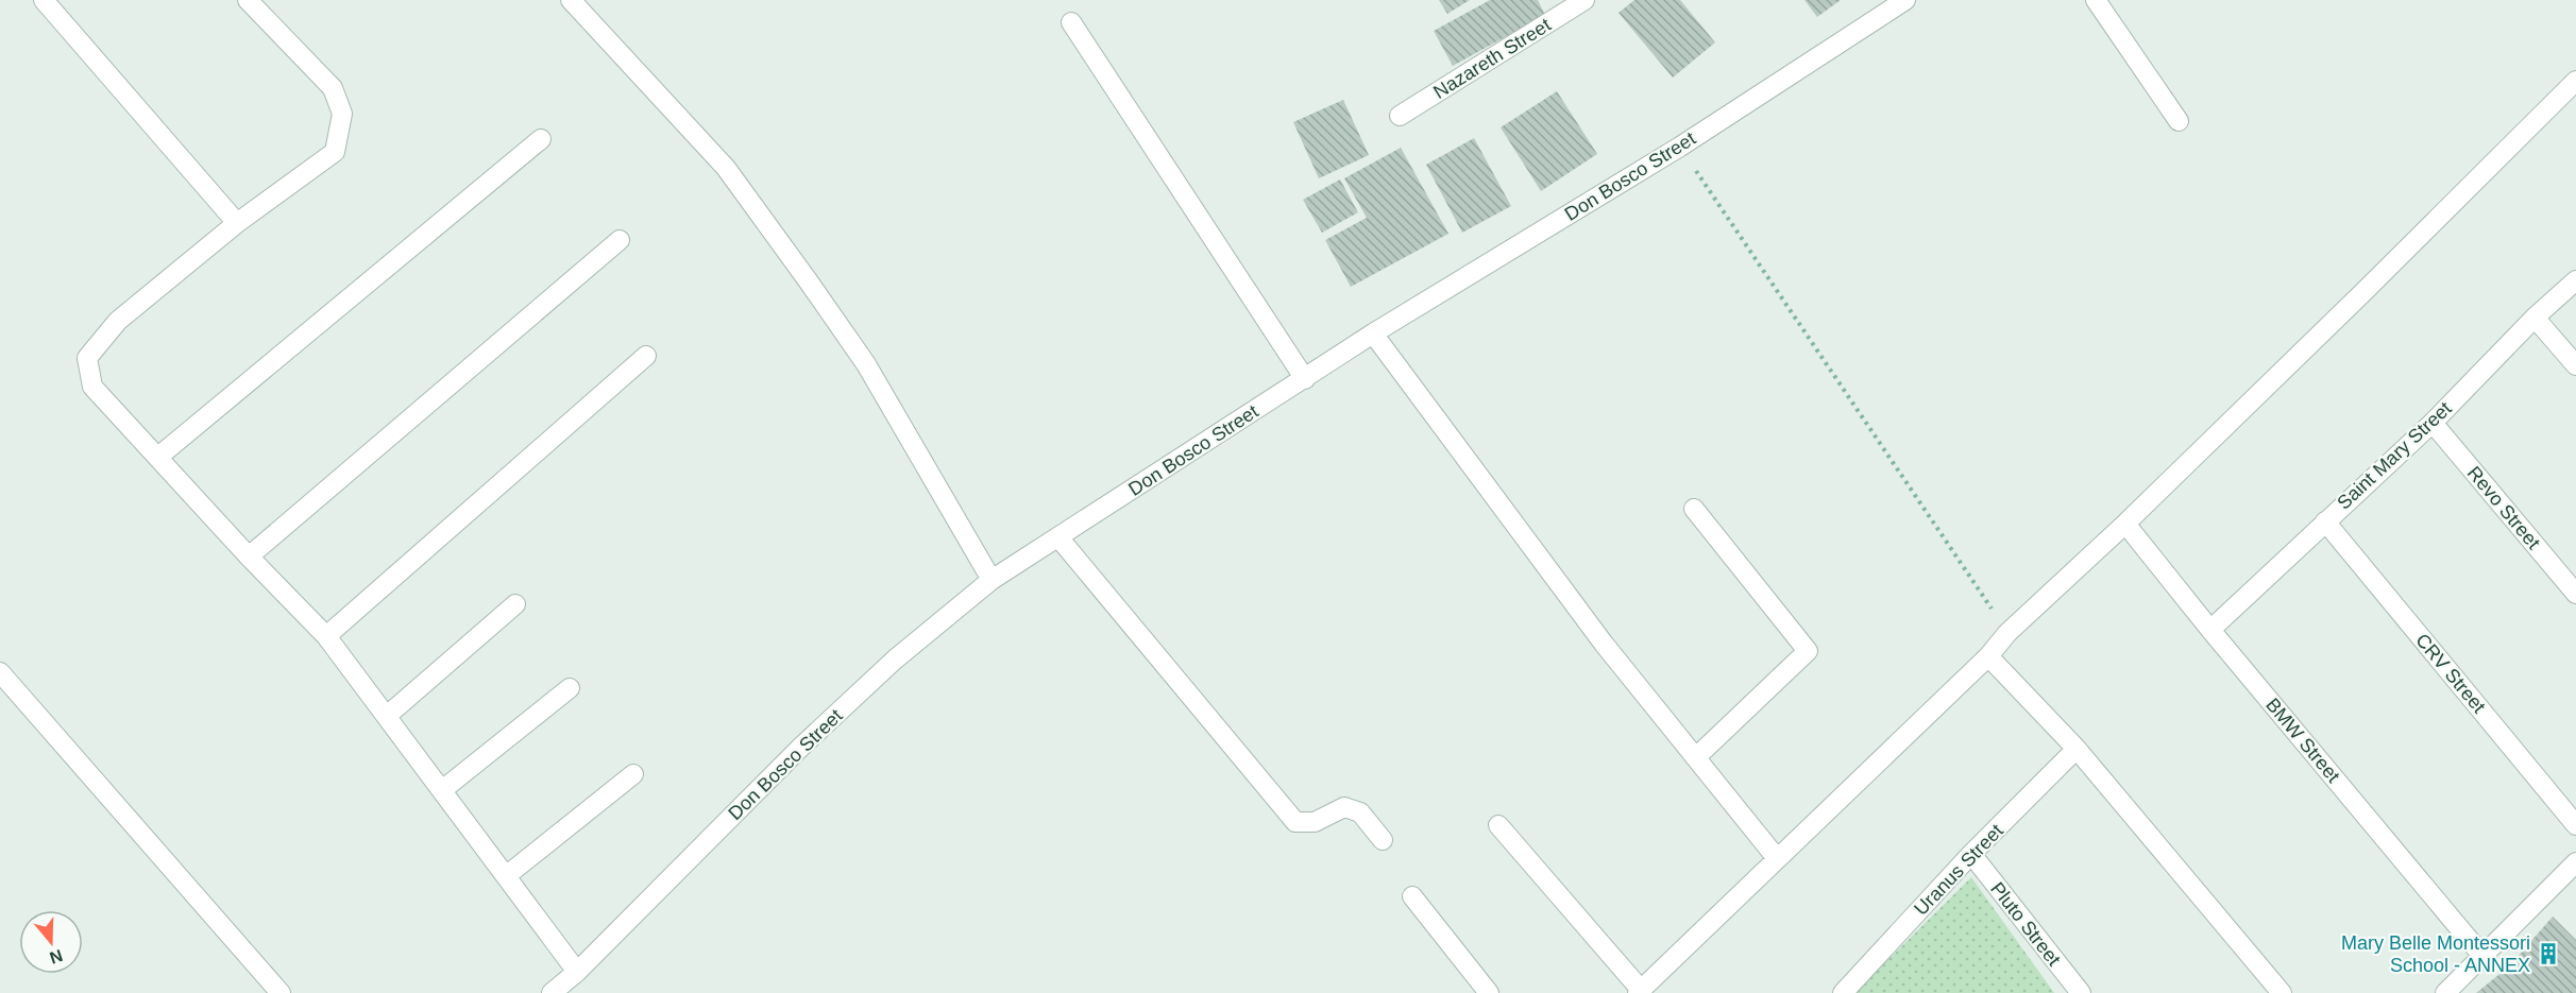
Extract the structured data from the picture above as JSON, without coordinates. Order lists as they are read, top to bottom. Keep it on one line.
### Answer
{"streets":{"street":["Nazareth Street","Don Bosco Street","Saint Mary Street","Revo Street","CRV Street","BMW Street","Uranus Street","Pluto Street"]},"crossings":[["Saint Mary Street","Revo Street"],["Saint Mary Street","CRV Street"],["Saint Mary Street","BMW Street"],["Uranus Street","Pluto Street"]],"places":{"building":["Mary Belle Montessori School - ANNEX"]},"north":"bottom"}
